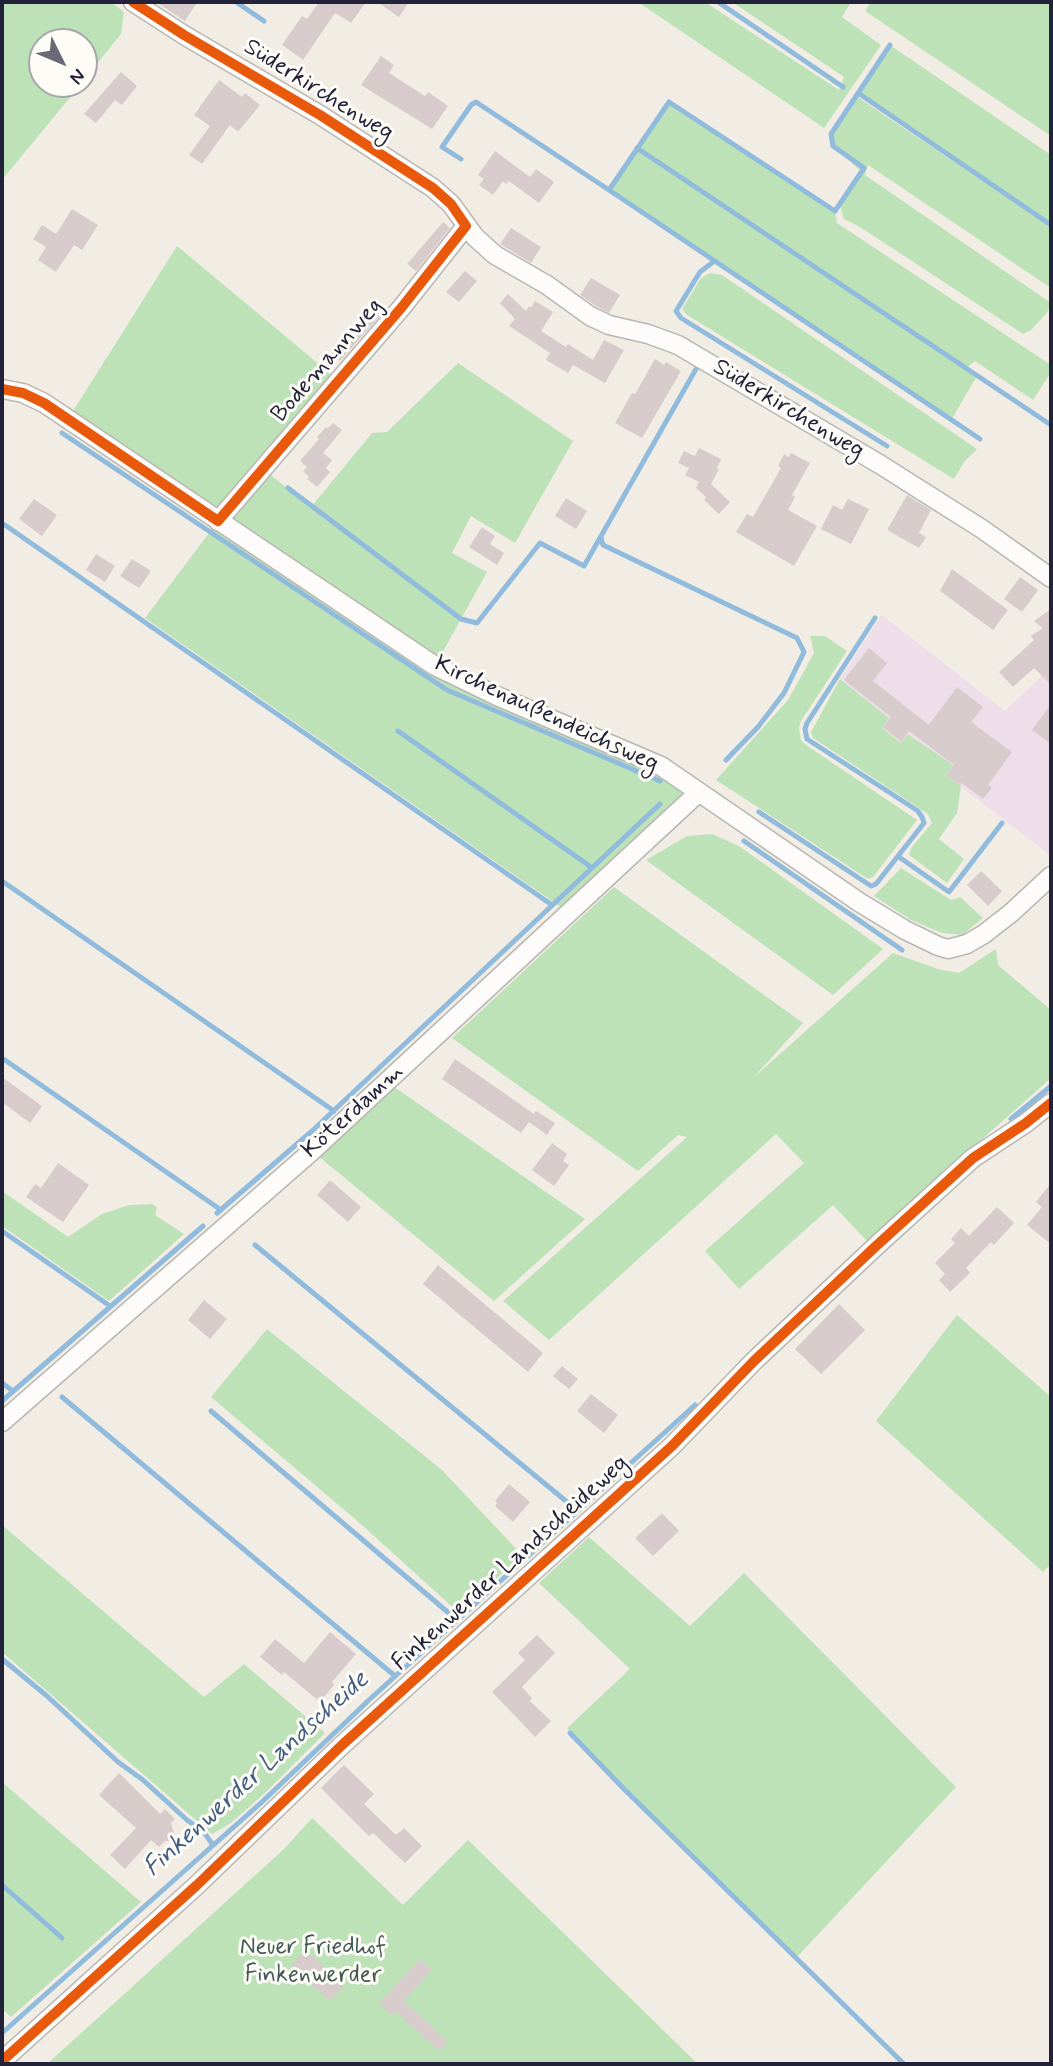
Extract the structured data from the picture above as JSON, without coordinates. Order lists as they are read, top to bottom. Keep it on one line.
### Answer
{"streets":{"street":["Süderkirchenweg","Bodemannweg","Kirchenaußendeichsweg","Köterdamm","Finkenwerder Landscheideweg"]},"crossings":[["Süderkirchenweg","Bodemannweg"],["Bodemannweg","Kirchenaußendeichsweg"],["Kirchenaußendeichsweg","Köterdamm"]],"water":["Finkenwerder Landscheide"],"parks":["Neuer Friedhof Finkenwerder"],"north":"bottom right"}
